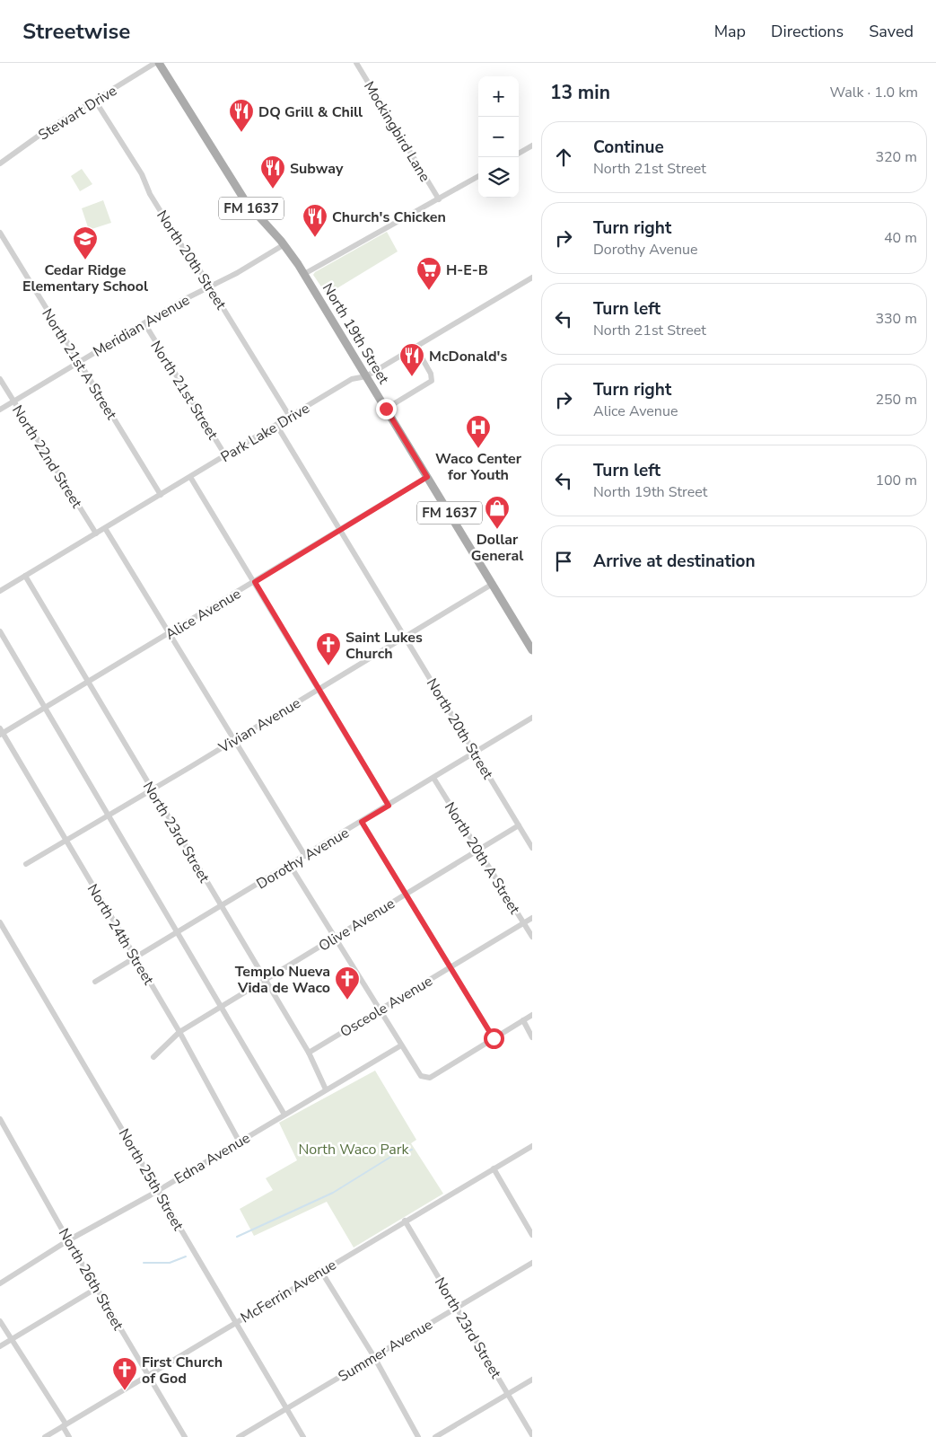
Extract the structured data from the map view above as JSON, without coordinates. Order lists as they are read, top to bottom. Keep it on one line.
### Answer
{"streets":{"main road":["FM 1637","North 19th Street"],"street":["Stewart Drive","Mockingbird Lane","North 20th Street","Meridian Avenue","North 21st A Street","North 21st Street","Park Lake Drive","North 22nd Street","Alice Avenue","Vivian Avenue","North 23rd Street","Dorothy Avenue","North 20th A Street","Olive Avenue","North 24th Street","Osceole Avenue","Edna Avenue","North 25th Street","North 26th Street","McFerrin Avenue","Summer Avenue"]},"crossings":[["Stewart Drive","North 20th Street"],["Stewart Drive","North 19th Street"],["North 20th Street","Meridian Avenue"],["North 20th Street","Park Lake Drive"],["North 20th Street","Alice Avenue"],["North 20th Street","Vivian Avenue"],["North 20th Street","Dorothy Avenue"],["North 20th Street","Olive Avenue"],["Meridian Avenue","North 19th Street"],["Meridian Avenue","North 21st A Street"],["Meridian Avenue","North 21st Street"],["Meridian Avenue","North 22nd Street"],["North 19th Street","Park Lake Drive"],["North 19th Street","Alice Avenue"],["North 19th Street","Vivian Avenue"],["North 21st A Street","Park Lake Drive"],["North 21st Street","Park Lake Drive"],["Park Lake Drive","North 22nd Street"],["Park Lake Drive","North 23rd Street"],["Alice Avenue","North 23rd Street"],["Alice Avenue","North 24th Street"],["Vivian Avenue","North 23rd Street"],["Vivian Avenue","North 24th Street"],["North 23rd Street","Dorothy Avenue"],["North 23rd Street","Olive Avenue"],["North 23rd Street","Osceole Avenue"],["North 23rd Street","Edna Avenue"],["North 23rd Street","McFerrin Avenue"],["North 23rd Street","Summer Avenue"],["Dorothy Avenue","North 20th A Street"],["Dorothy Avenue","North 24th Street"],["North 20th A Street","Olive Avenue"],["North 20th A Street","Osceole Avenue"],["Olive Avenue","North 24th Street"],["North 24th Street","Edna Avenue"],["Edna Avenue","North 25th Street"],["Edna Avenue","North 26th Street"],["North 25th Street","McFerrin Avenue"],["North 25th Street","Summer Avenue"],["North 26th Street","McFerrin Avenue"]],"parks":["North Waco Park"],"places":{"restaurant":["DQ Grill & Chill","Subway","Church's Chicken","McDonald's"],"school or university":["Cedar Ridge Elementary School"],"supermarket":["H-E-B"],"hospital":["Waco Center for Youth"],"shop":["Dollar General"],"church":["Saint Lukes Church","Templo Nueva Vida de Waco","First Church of God"]},"page":{"header":"Streetwise","nav":["Map","Directions","Saved"],"heading":["13 min","Walk · 1.0 km"],"map_buttons":["+","−"],"list":[["Continue","North 21st Street","320 m"],["Turn right","Dorothy Avenue","40 m"],["Turn left","North 21st Street","330 m"],["Turn right","Alice Avenue","250 m"],["Turn left","North 19th Street","100 m"],"Arrive at destination"]}}
